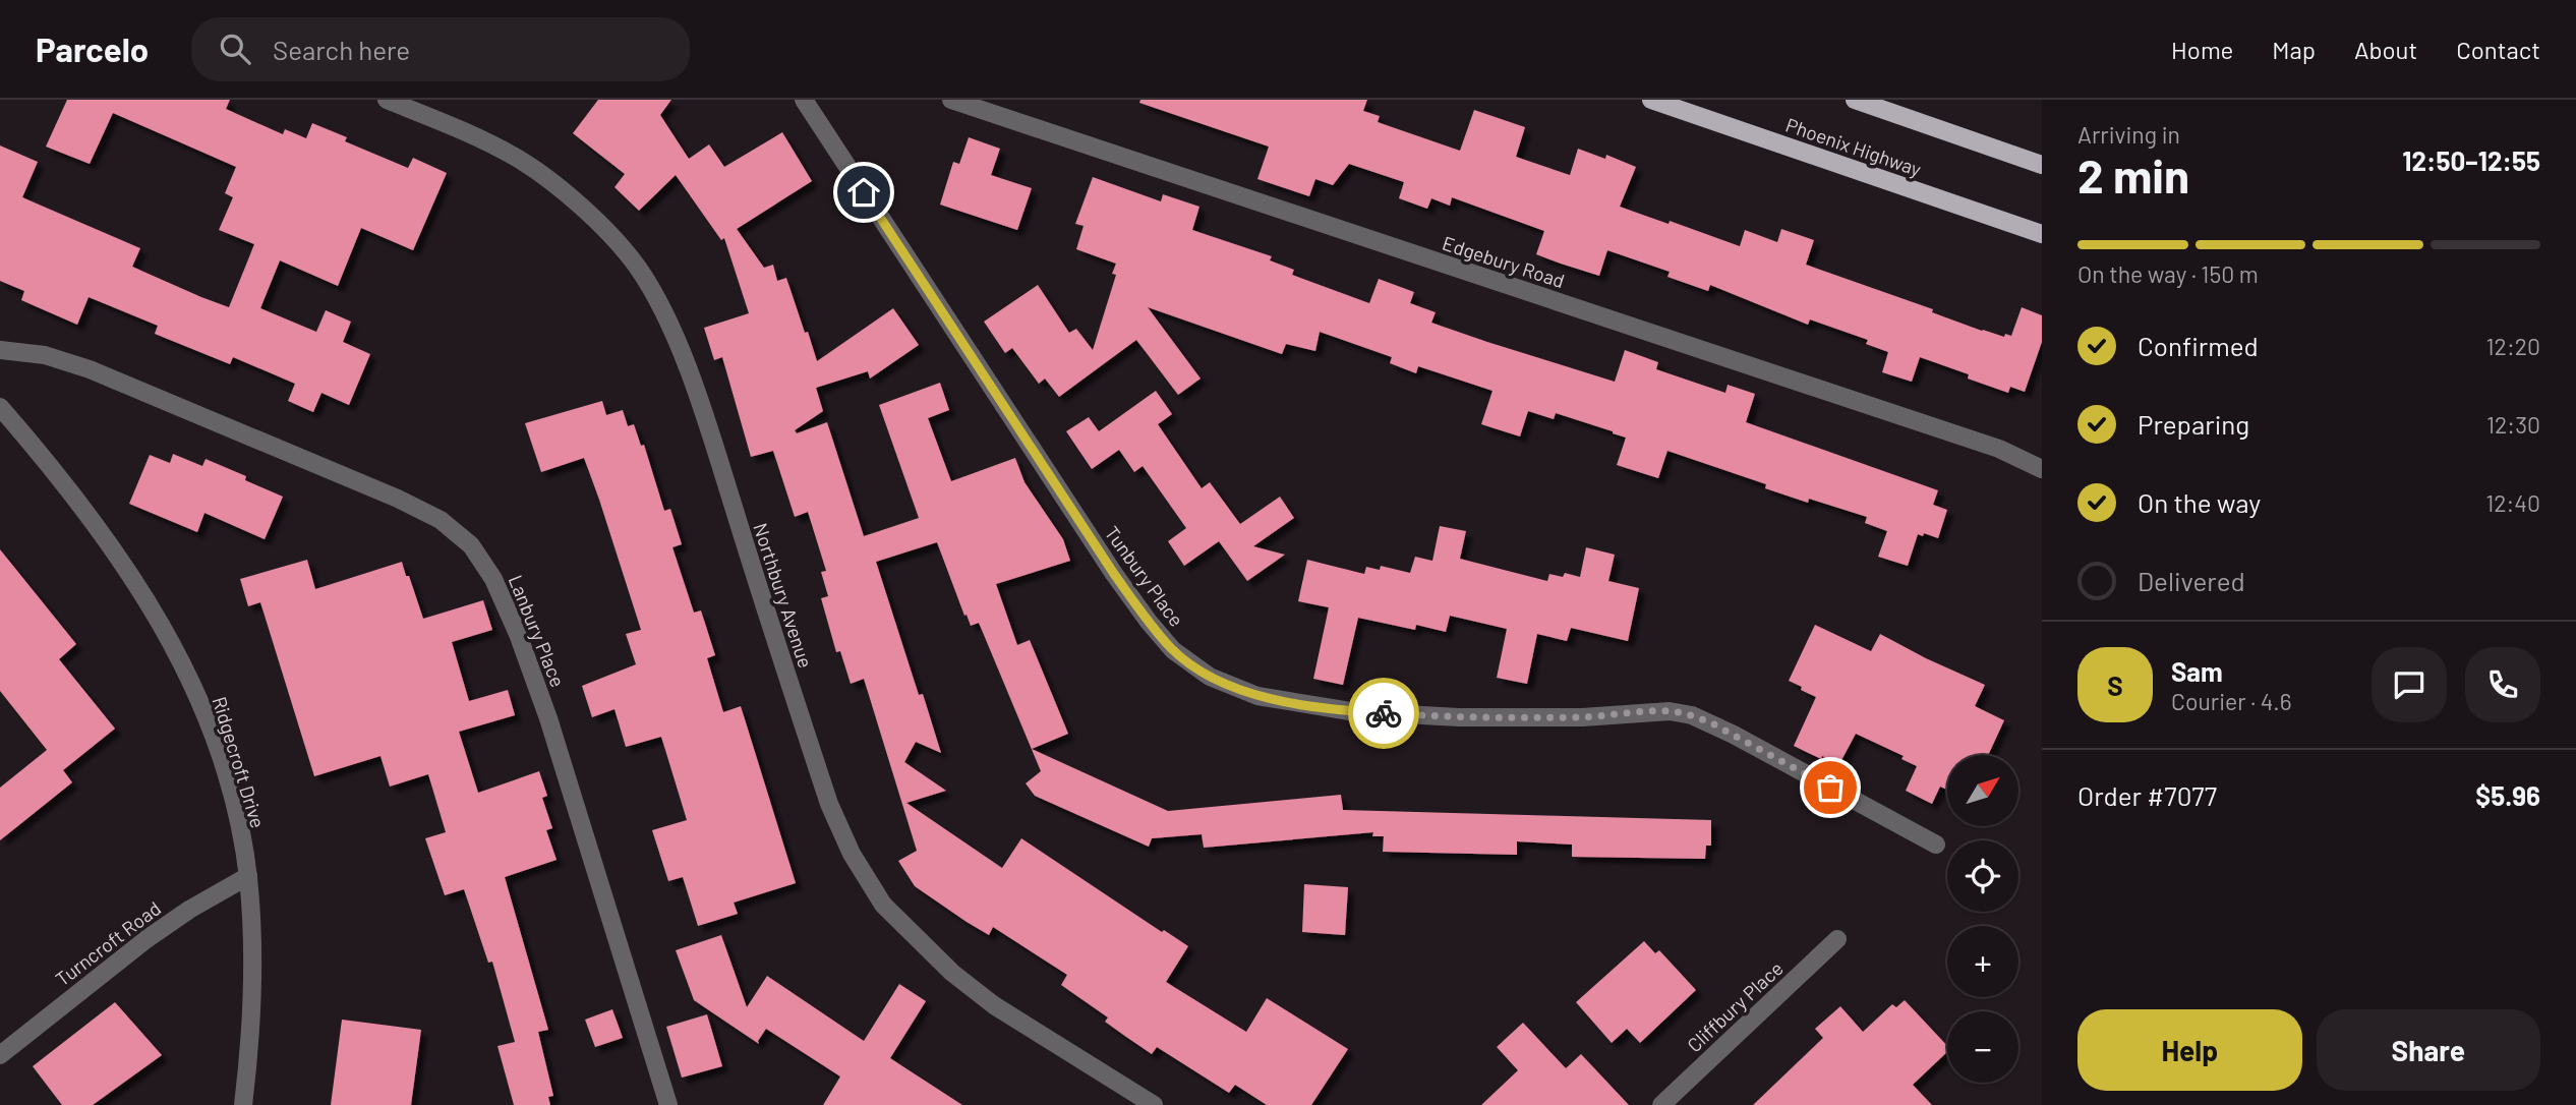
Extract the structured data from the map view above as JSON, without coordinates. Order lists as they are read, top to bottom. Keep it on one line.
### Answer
{"streets":{"main road":["Phoenix Highway"],"street":["Edgebury Road","Tunbury Place","Northbury Avenue","Lanbury Place","Ridgecroft Drive","Turncroft Road","Cliffbury Place"]},"crossings":[["Ridgecroft Drive","Turncroft Road"]],"north":"top right","page":{"header":"Parcelo","search":"Search here","nav":["Home","Map","About","Contact"],"heading":["2 min","Arriving in","12:50–12:55"],"panel":["Sam","Courier · 4.6","Order #7077","$5.96"],"bar":"On the way · 150 m","list":[["Confirmed","12:20"],["Preparing","12:30"],["On the way","12:40"],"Delivered"],"round":"S","map_buttons":["+","−"],"buttons":["Help","Share"]}}
